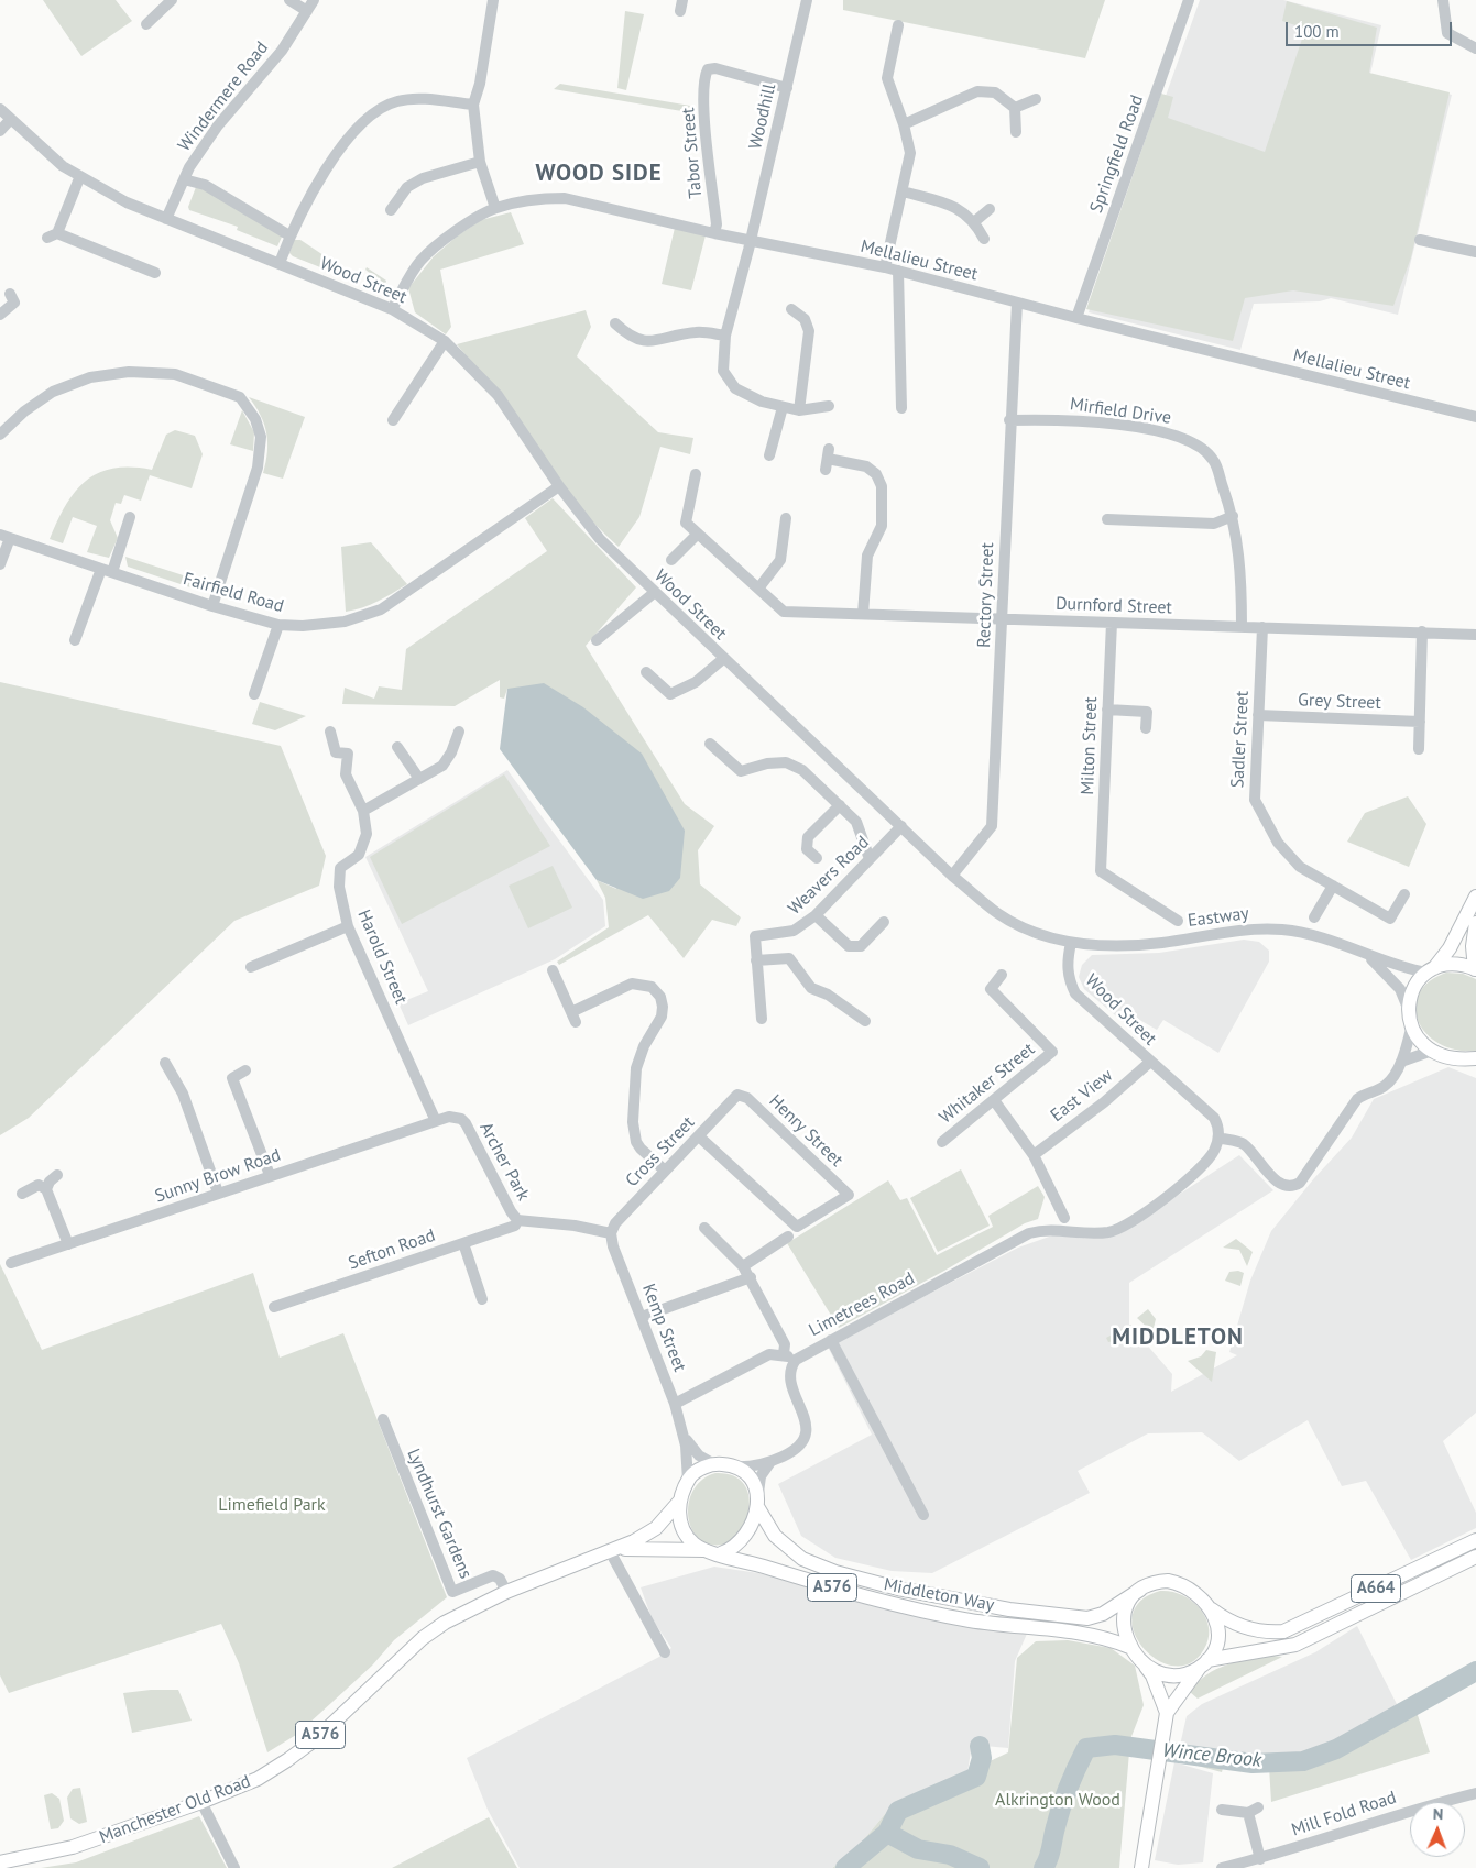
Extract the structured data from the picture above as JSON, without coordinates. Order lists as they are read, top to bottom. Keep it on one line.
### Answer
{"streets":{"main road":["A576","A664","Middleton Way","Manchester Old Road"],"street":["Windermere Road","Woodhill","Tabor Street","Springfield Road","Mellalieu Street","Wood Street","Mirfield Drive","Fairfield Road","Rectory Street","Durnford Street","Grey Street","Sadler Street","Milton Street","Weavers Road","Eastway","Harold Street","Whitaker Street","East View","Henry Street","Cross Street","Archer Park","Sunny Brow Road","Sefton Road","Limetrees Road","Kemp Street","Lyndhurst Gardens","Mill Fold Road"]},"crossings":[["Windermere Road","Wood Street"],["Woodhill","Tabor Street"],["Woodhill","Mellalieu Street"],["Tabor Street","Mellalieu Street"],["Springfield Road","Mellalieu Street"],["Mellalieu Street","Wood Street"],["Mellalieu Street","Rectory Street"],["Wood Street","Fairfield Road"],["Wood Street","Rectory Street"],["Wood Street","Weavers Road"],["Wood Street","Eastway"],["Wood Street","East View"],["Wood Street","Limetrees Road"],["Mirfield Drive","Rectory Street"],["Mirfield Drive","Durnford Street"],["Rectory Street","Durnford Street"],["Durnford Street","Sadler Street"],["Durnford Street","Milton Street"],["Grey Street","Sadler Street"],["Harold Street","Archer Park"],["Harold Street","Sunny Brow Road"],["Henry Street","Cross Street"],["Cross Street","Archer Park"],["Cross Street","Kemp Street"],["Archer Park","Sunny Brow Road"],["Archer Park","Sefton Road"],["Archer Park","Kemp Street"],["Kemp Street","A576"],["Kemp Street","Middleton Way"],["Kemp Street","Manchester Old Road"],["Lyndhurst Gardens","Manchester Old Road"],["A576","Middleton Way"],["A576","Manchester Old Road"],["A664","Middleton Way"],["Middleton Way","Manchester Old Road"]],"districts":["WOOD SIDE","MIDDLETON"],"water":["Wince Brook"],"parks":["Limefield Park","Alkrington Wood"],"scale_bar":"100 m","north":"top"}
